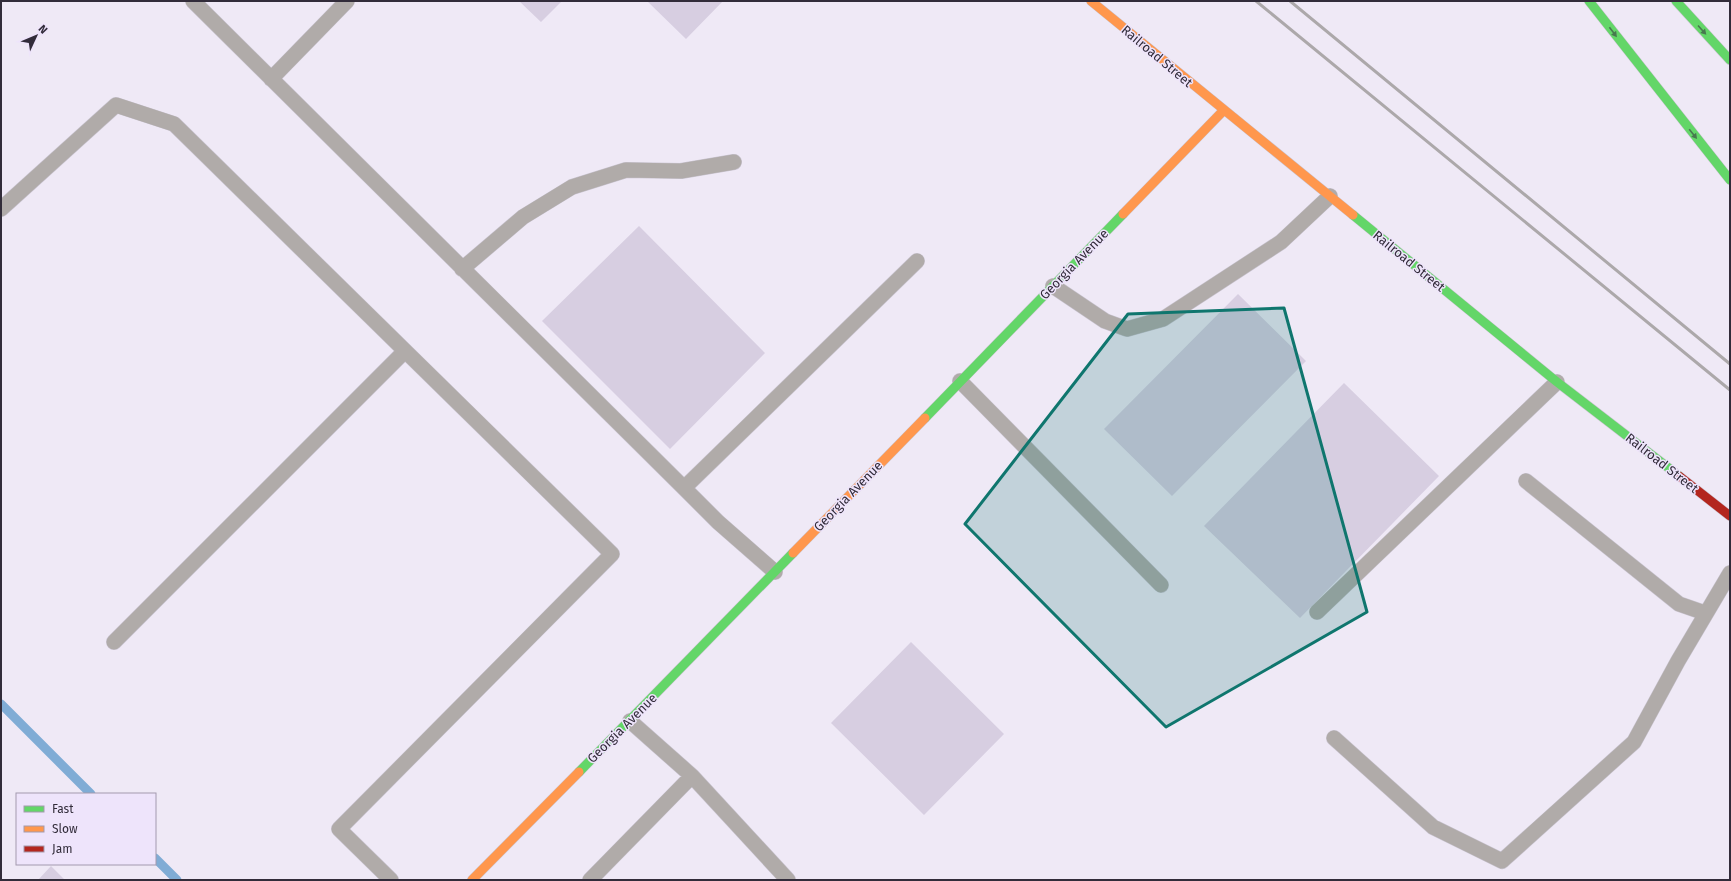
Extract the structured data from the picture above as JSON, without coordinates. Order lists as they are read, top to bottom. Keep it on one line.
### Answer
{"streets":{"main road":["Railroad Street","Georgia Avenue"]},"crossings":[["Railroad Street","Georgia Avenue"]],"legend":["Fast","Slow","Jam"],"north":"top right"}
